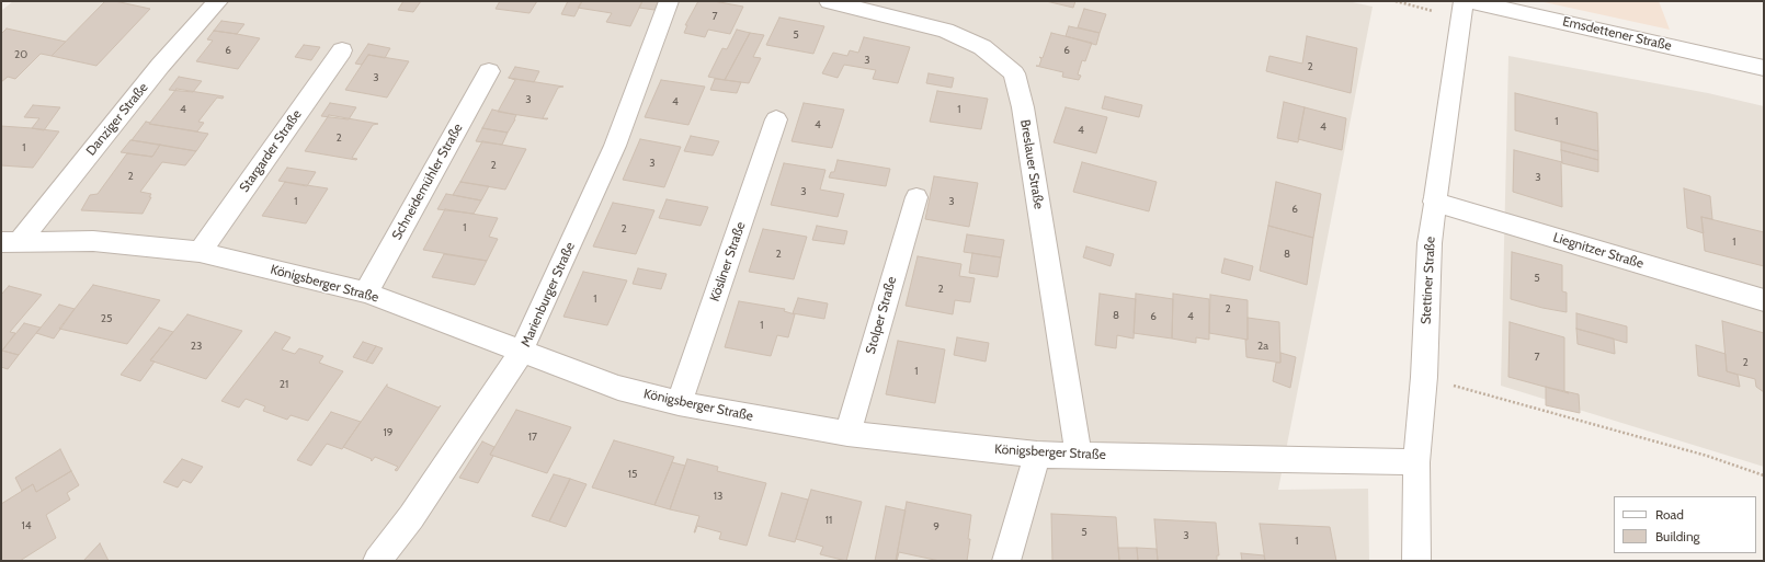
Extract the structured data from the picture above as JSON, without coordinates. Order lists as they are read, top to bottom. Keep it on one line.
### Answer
{"streets":{"street":["Emsdettener Straße","Danziger Straße","Stargarder Straße","Breslauer Straße","Schneidemühler Straße","Liegnitzer Straße","Kösliner Straße","Stettiner Straße","Königsberger Straße","Marienburger Straße","Stolper Straße"]},"crossings":[["Emsdettener Straße","Stettiner Straße"],["Danziger Straße","Königsberger Straße"],["Stargarder Straße","Königsberger Straße"],["Breslauer Straße","Königsberger Straße"],["Schneidemühler Straße","Königsberger Straße"],["Liegnitzer Straße","Stettiner Straße"],["Kösliner Straße","Königsberger Straße"],["Stettiner Straße","Königsberger Straße"],["Königsberger Straße","Marienburger Straße"],["Königsberger Straße","Stolper Straße"]],"house_numbers":["7","5","6","6","20","3","2","3","3","4","4","1","1","4","4","4","2","1","3","2","2","3","3","1","3","6","1","2","1","2","8","5","2","1","2","8","6","4","25","1","23","2a","7","2","1","21","19","17","15","13","11","14","9","5","3","1"],"legend":["Road","Building"]}
